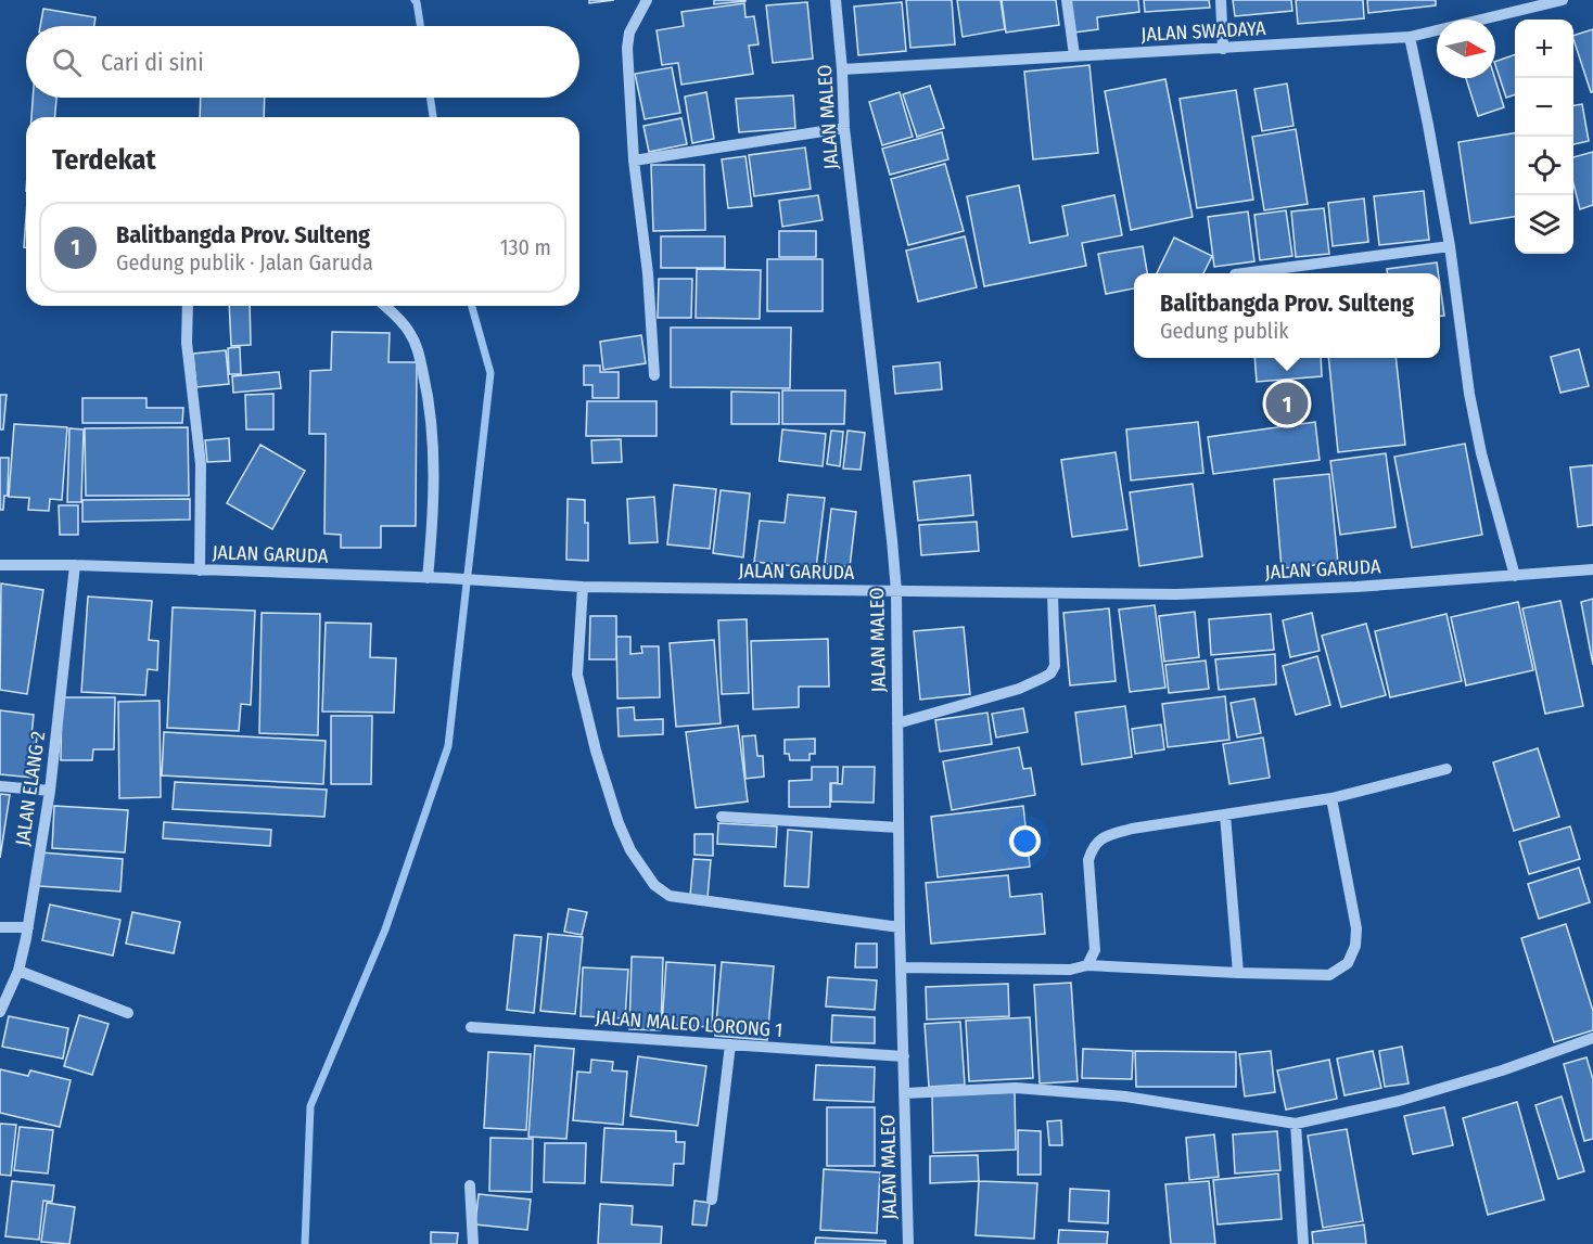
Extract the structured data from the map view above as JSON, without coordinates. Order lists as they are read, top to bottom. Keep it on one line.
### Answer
{"streets":{"street":["JALAN SWADAYA","JALAN MALEO","JALAN GARUDA","JALAN ELANG 2","JALAN MALEO LORONG 1"]},"crossings":[["JALAN SWADAYA","JALAN MALEO"],["JALAN MALEO","JALAN GARUDA"],["JALAN MALEO","JALAN MALEO LORONG 1"],["JALAN GARUDA","JALAN ELANG 2"]],"north":"right","page":{"map_buttons":["+","−"],"search":"Cari di sini","heading":"Terdekat","list":[{"mark":"1","name":"Balitbangda Prov. Sulteng","note":"Gedung publik · Jalan Garuda","value":"130 m"}],"popup":["Balitbangda Prov. Sulteng","Gedung publik"],"pins":"1"}}
